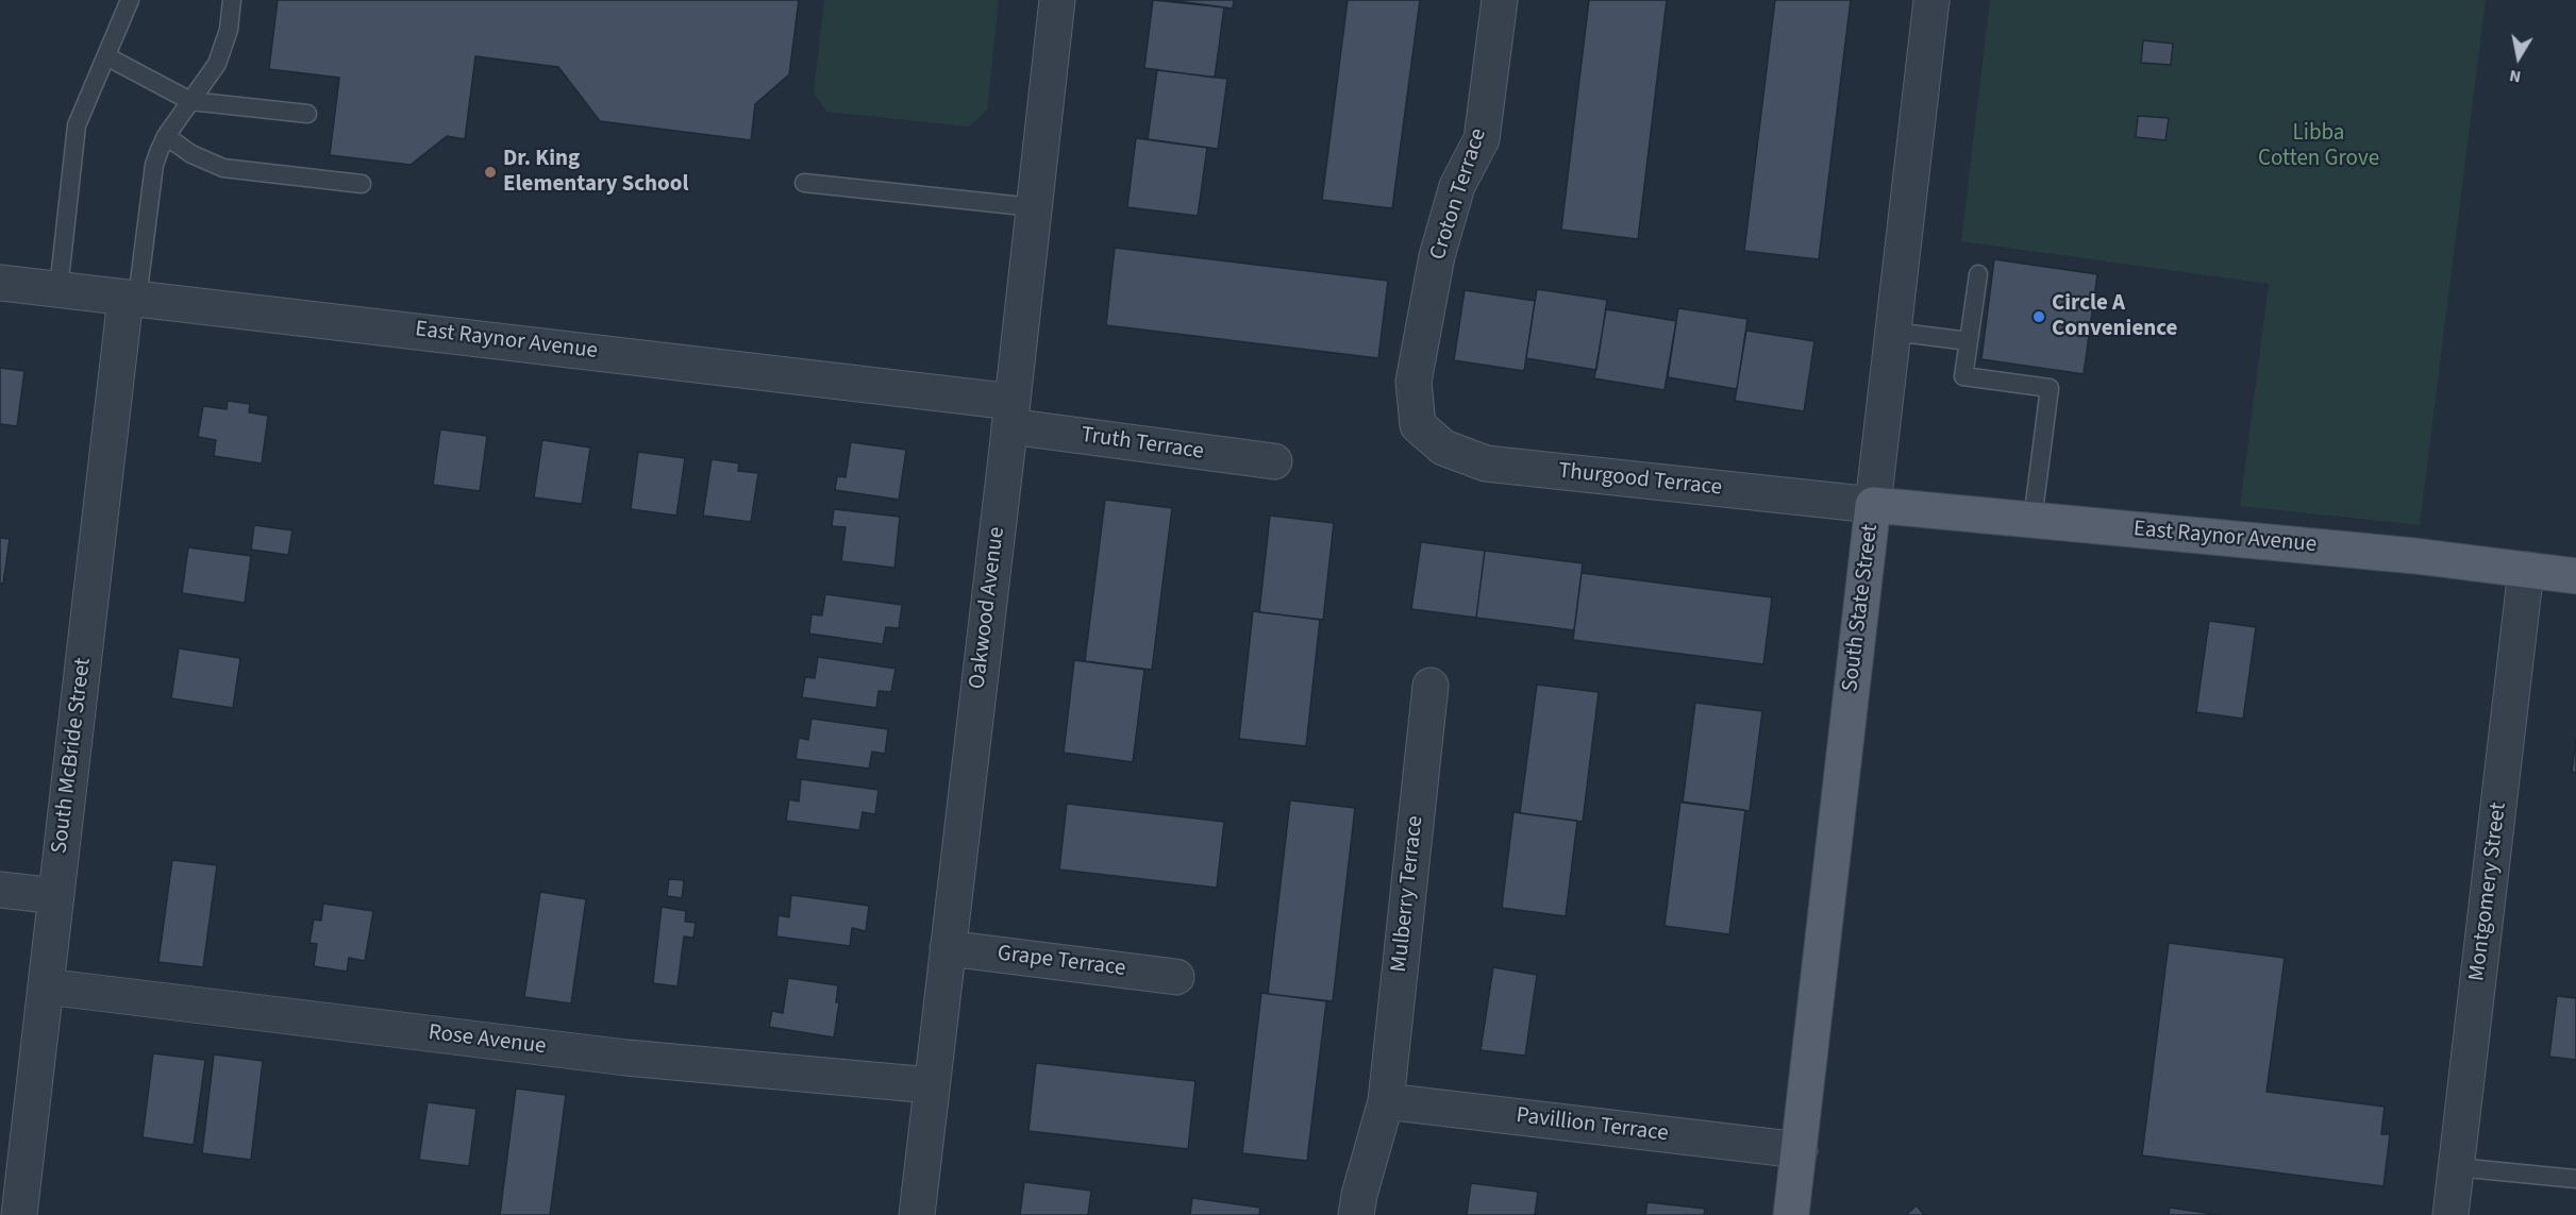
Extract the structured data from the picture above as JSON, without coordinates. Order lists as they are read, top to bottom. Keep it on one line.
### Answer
{"streets":{"main road":["East Raynor Avenue","South State Street"],"street":["Croton Terrace","Truth Terrace","Thurgood Terrace","Oakwood Avenue","South McBride Street","Montgomery Street","Mulberry Terrace","Grape Terrace","Rose Avenue","Pavillion Terrace"]},"crossings":[["Croton Terrace","Thurgood Terrace"],["East Raynor Avenue","Truth Terrace"],["East Raynor Avenue","Thurgood Terrace"],["East Raynor Avenue","Oakwood Avenue"],["East Raynor Avenue","South State Street"],["East Raynor Avenue","South McBride Street"],["East Raynor Avenue","Montgomery Street"],["Truth Terrace","Oakwood Avenue"],["Thurgood Terrace","South State Street"],["Oakwood Avenue","Grape Terrace"],["Oakwood Avenue","Rose Avenue"],["South State Street","Pavillion Terrace"],["South McBride Street","Rose Avenue"],["Mulberry Terrace","Pavillion Terrace"]],"parks":["Libba Cotten Grove"],"places":["Dr. King Elementary School","Circle A Convenience"],"north":"bottom"}
